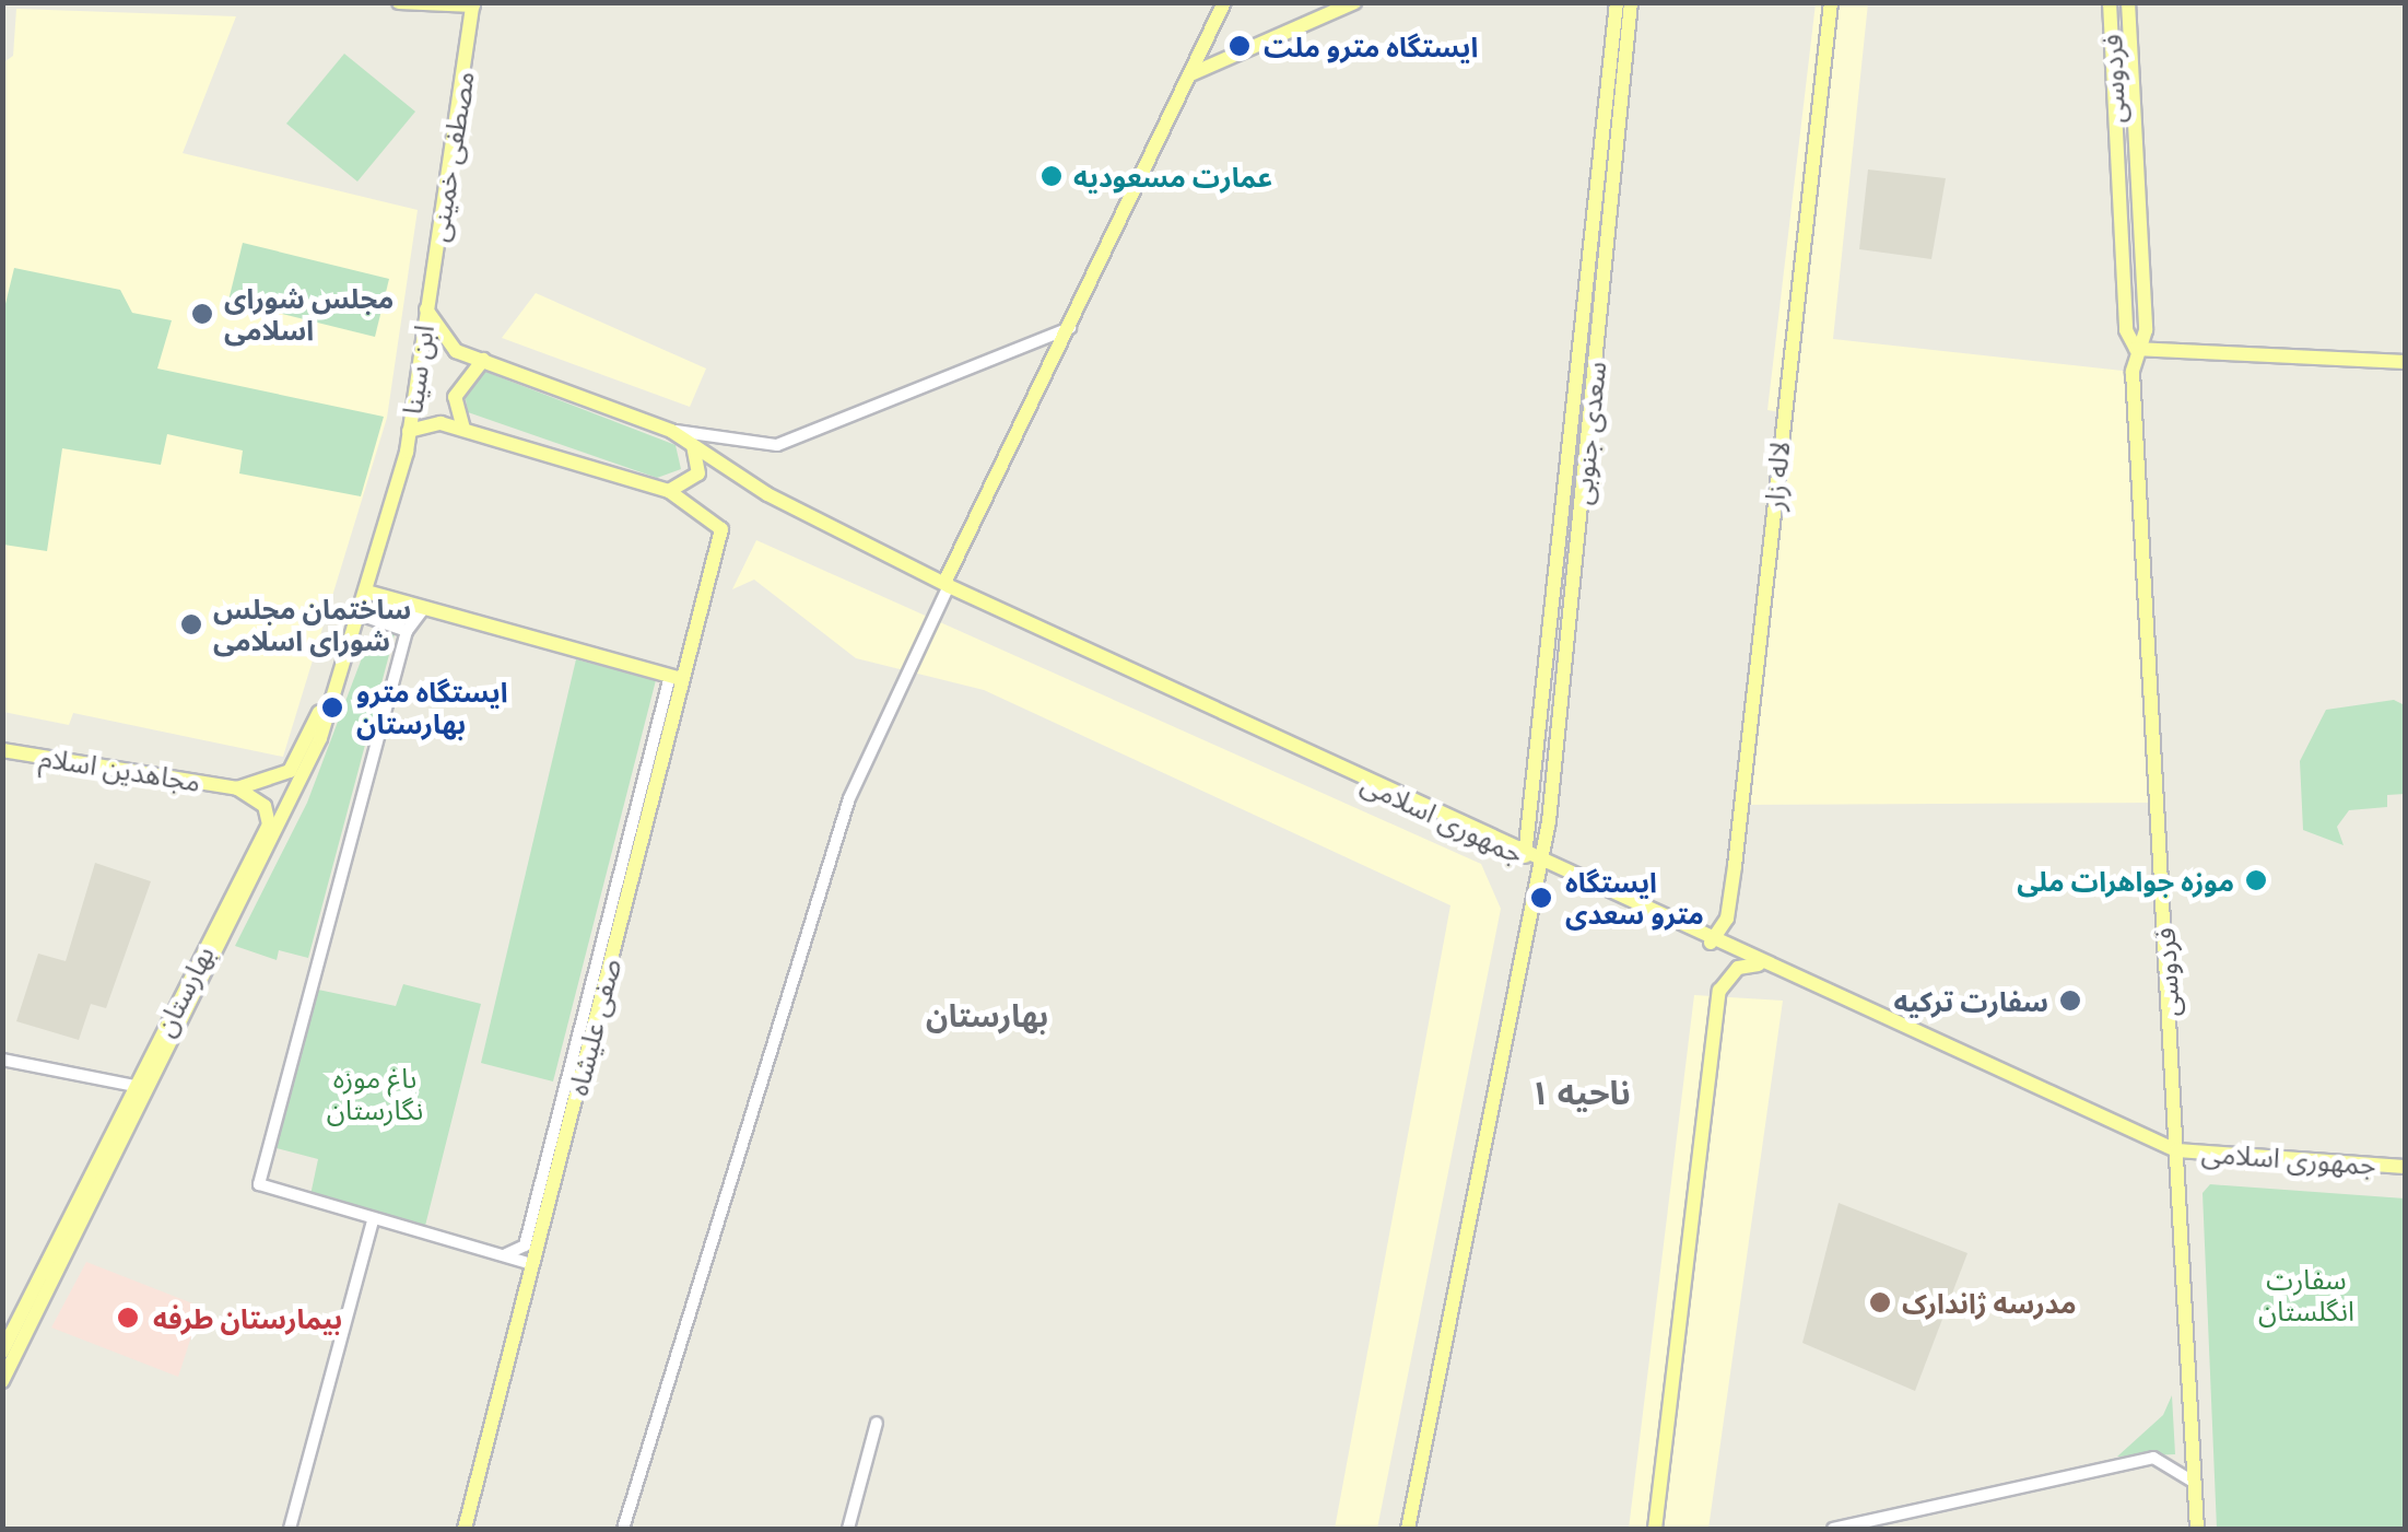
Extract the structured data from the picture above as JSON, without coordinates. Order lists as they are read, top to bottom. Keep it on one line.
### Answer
{"streets":{"main road":["فردوسی","مصطفی خمینی","ابن سینا","سعدی جنوبی","لاله زار","مجاهدین اسلام","جمهوری اسلامی","بهارستان","صفی علیشاه"]},"crossings":[["فردوسی","جمهوری اسلامی"],["مصطفی خمینی","ابن سینا"],["مصطفی خمینی","جمهوری اسلامی"],["ابن سینا","جمهوری اسلامی"],["ابن سینا","بهارستان"],["سعدی جنوبی","جمهوری اسلامی"],["لاله زار","جمهوری اسلامی"],["مجاهدین اسلام","بهارستان"]],"districts":["بهارستان","ناحیه ۱"],"parks":["باغ موزه نگارستان","سفارت انگلستان"],"places":["ایستگاه مترو ملت","عمارت مسعودیه","مجلس شورای اسلامی","ساختمان مجلس شورای اسلامی","ایستگاه مترو بهارستان","موزه جواهرات ملی","ایستگاه مترو سعدی","سفارت ترکیه","مدرسه ژاندارک","بیمارستان طرفه"]}
